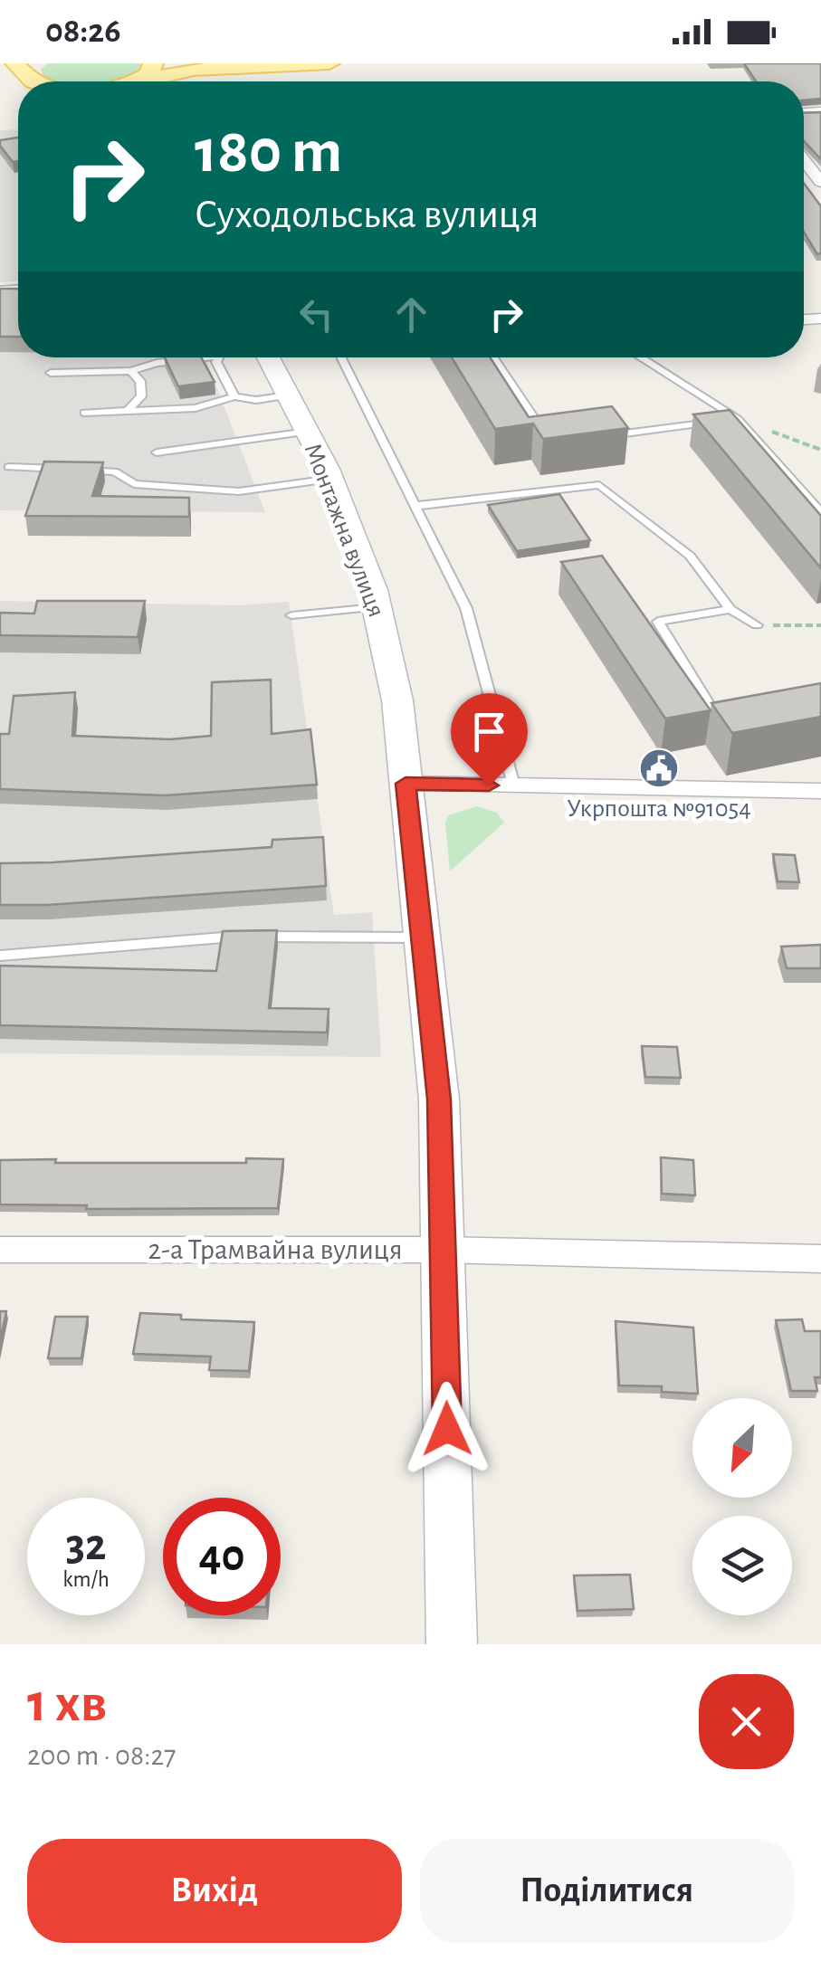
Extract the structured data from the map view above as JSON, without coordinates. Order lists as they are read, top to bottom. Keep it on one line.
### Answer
{"streets":{"street":["Монтажна вулиця","2-а Трамвайна вулиця"]},"crossings":[["Монтажна вулиця","2-а Трамвайна вулиця"]],"places":{"public building":["Укрпошта №91054"]},"north":"bottom left","page":{"status":"08:26","turn":["180 m","Суходольська вулиця"],"speed":"32 km/h","limit":"40","heading":["1 хв","200 m · 08:27"],"buttons":["Вихід","Поділитися"]}}
